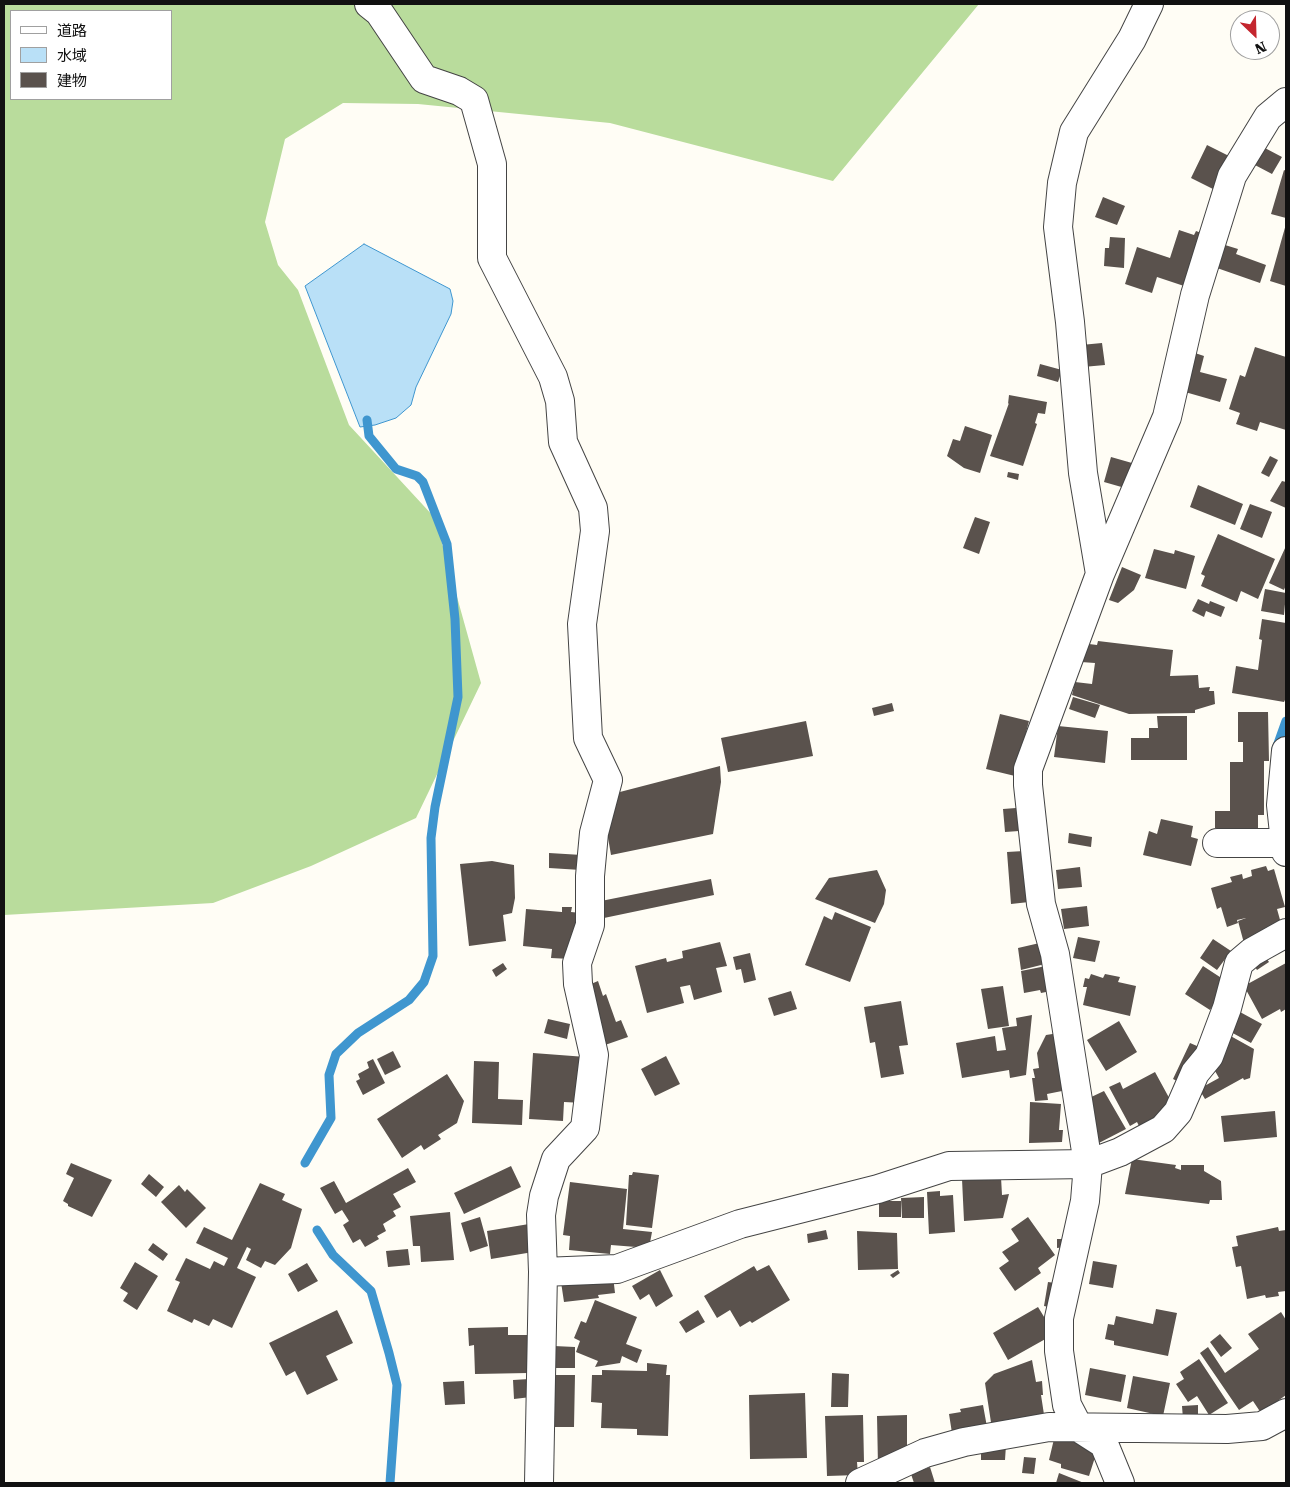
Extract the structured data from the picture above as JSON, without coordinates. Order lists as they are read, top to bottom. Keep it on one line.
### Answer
{"legend":["道路","水域","建物"],"north":"bottom right"}
